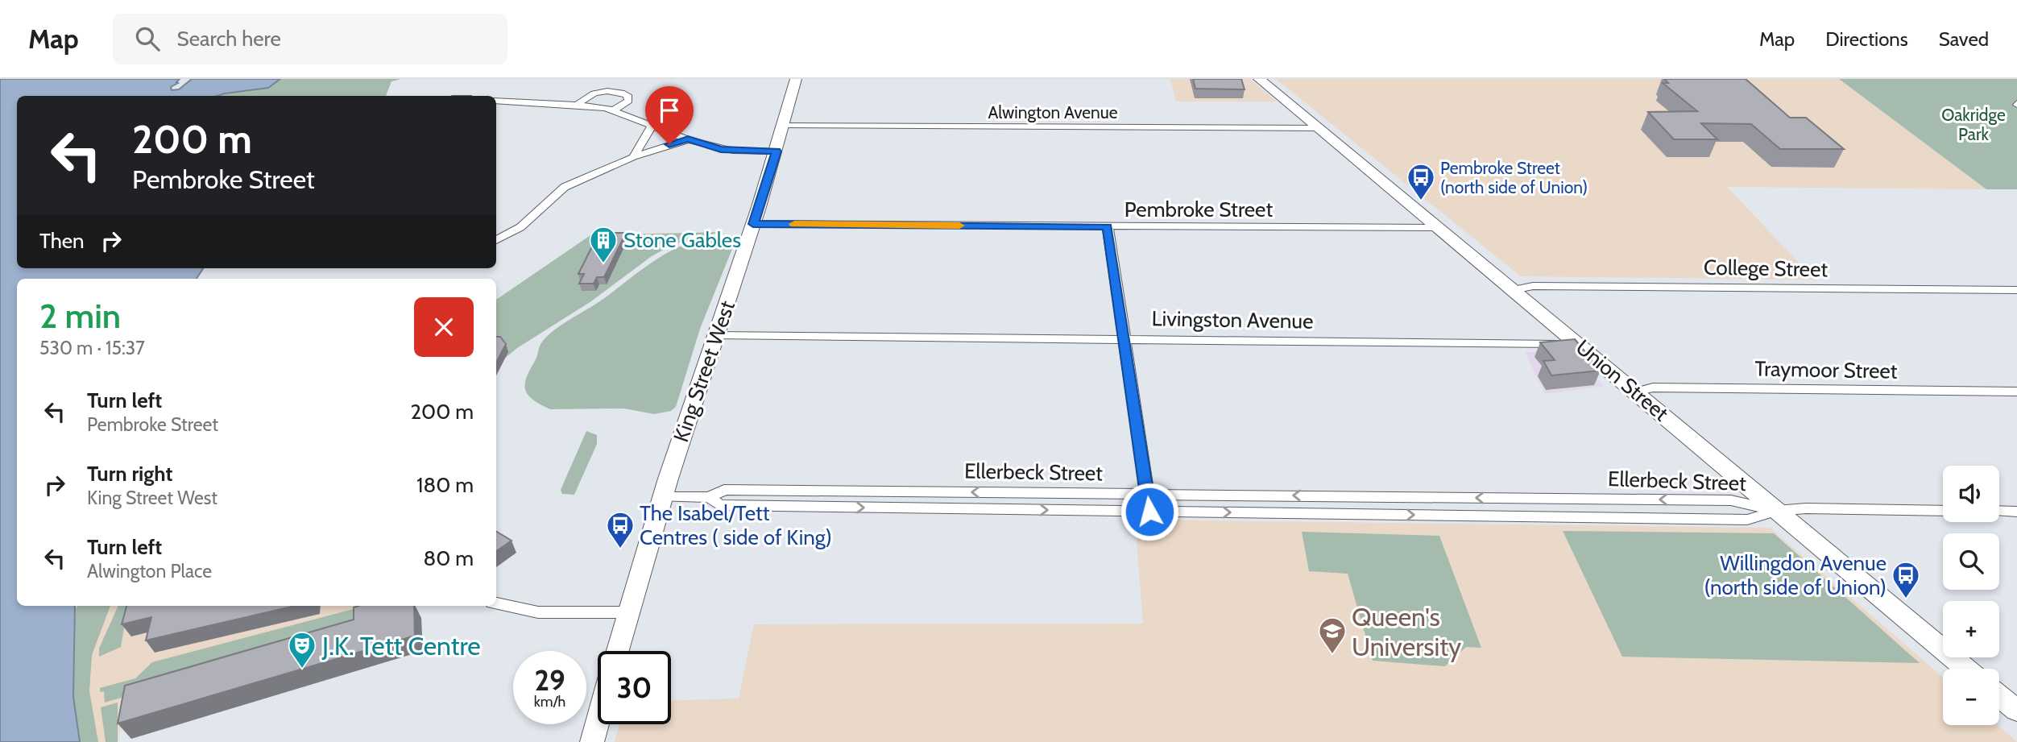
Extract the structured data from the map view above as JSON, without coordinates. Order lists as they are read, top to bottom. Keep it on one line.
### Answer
{"streets":{"main road":["King Street West","Union Street"],"street":["Alwington Avenue","Pembroke Street","College Street","Livingston Avenue","Traymoor Street","Ellerbeck Street"]},"crossings":[["Alwington Avenue","King Street West"],["Alwington Avenue","Union Street"],["Pembroke Street","King Street West"],["Pembroke Street","Union Street"],["College Street","Union Street"],["Livingston Avenue","King Street West"],["Livingston Avenue","Union Street"],["Traymoor Street","Union Street"],["King Street West","Ellerbeck Street"],["Union Street","Ellerbeck Street"]],"parks":["Oakridge Park"],"places":{"bus stop":["Pembroke Street (north side of Union)","The Isabel/Tett Centres ( side of King)","Willingdon Avenue (north side of Union)"],"building":["Stone Gables"],"school or university":["Queen's University"],"theatre":["J.K. Tett Centre"]},"page":{"header":"Map","search":"Search here","nav":["Map","Directions","Saved"],"turn":["200 m","Pembroke Street"],"then":"Then","heading":["2 min","530 m · 15:37"],"list":[{"name":"Turn left","note":"Pembroke Street","value":"200 m"},{"name":"Turn right","note":"King Street West","value":"180 m"},{"name":"Turn left","note":"Alwington Place","value":"80 m"}],"map_buttons":["+","−"],"speed":"29 km/h","limit":"30"}}
